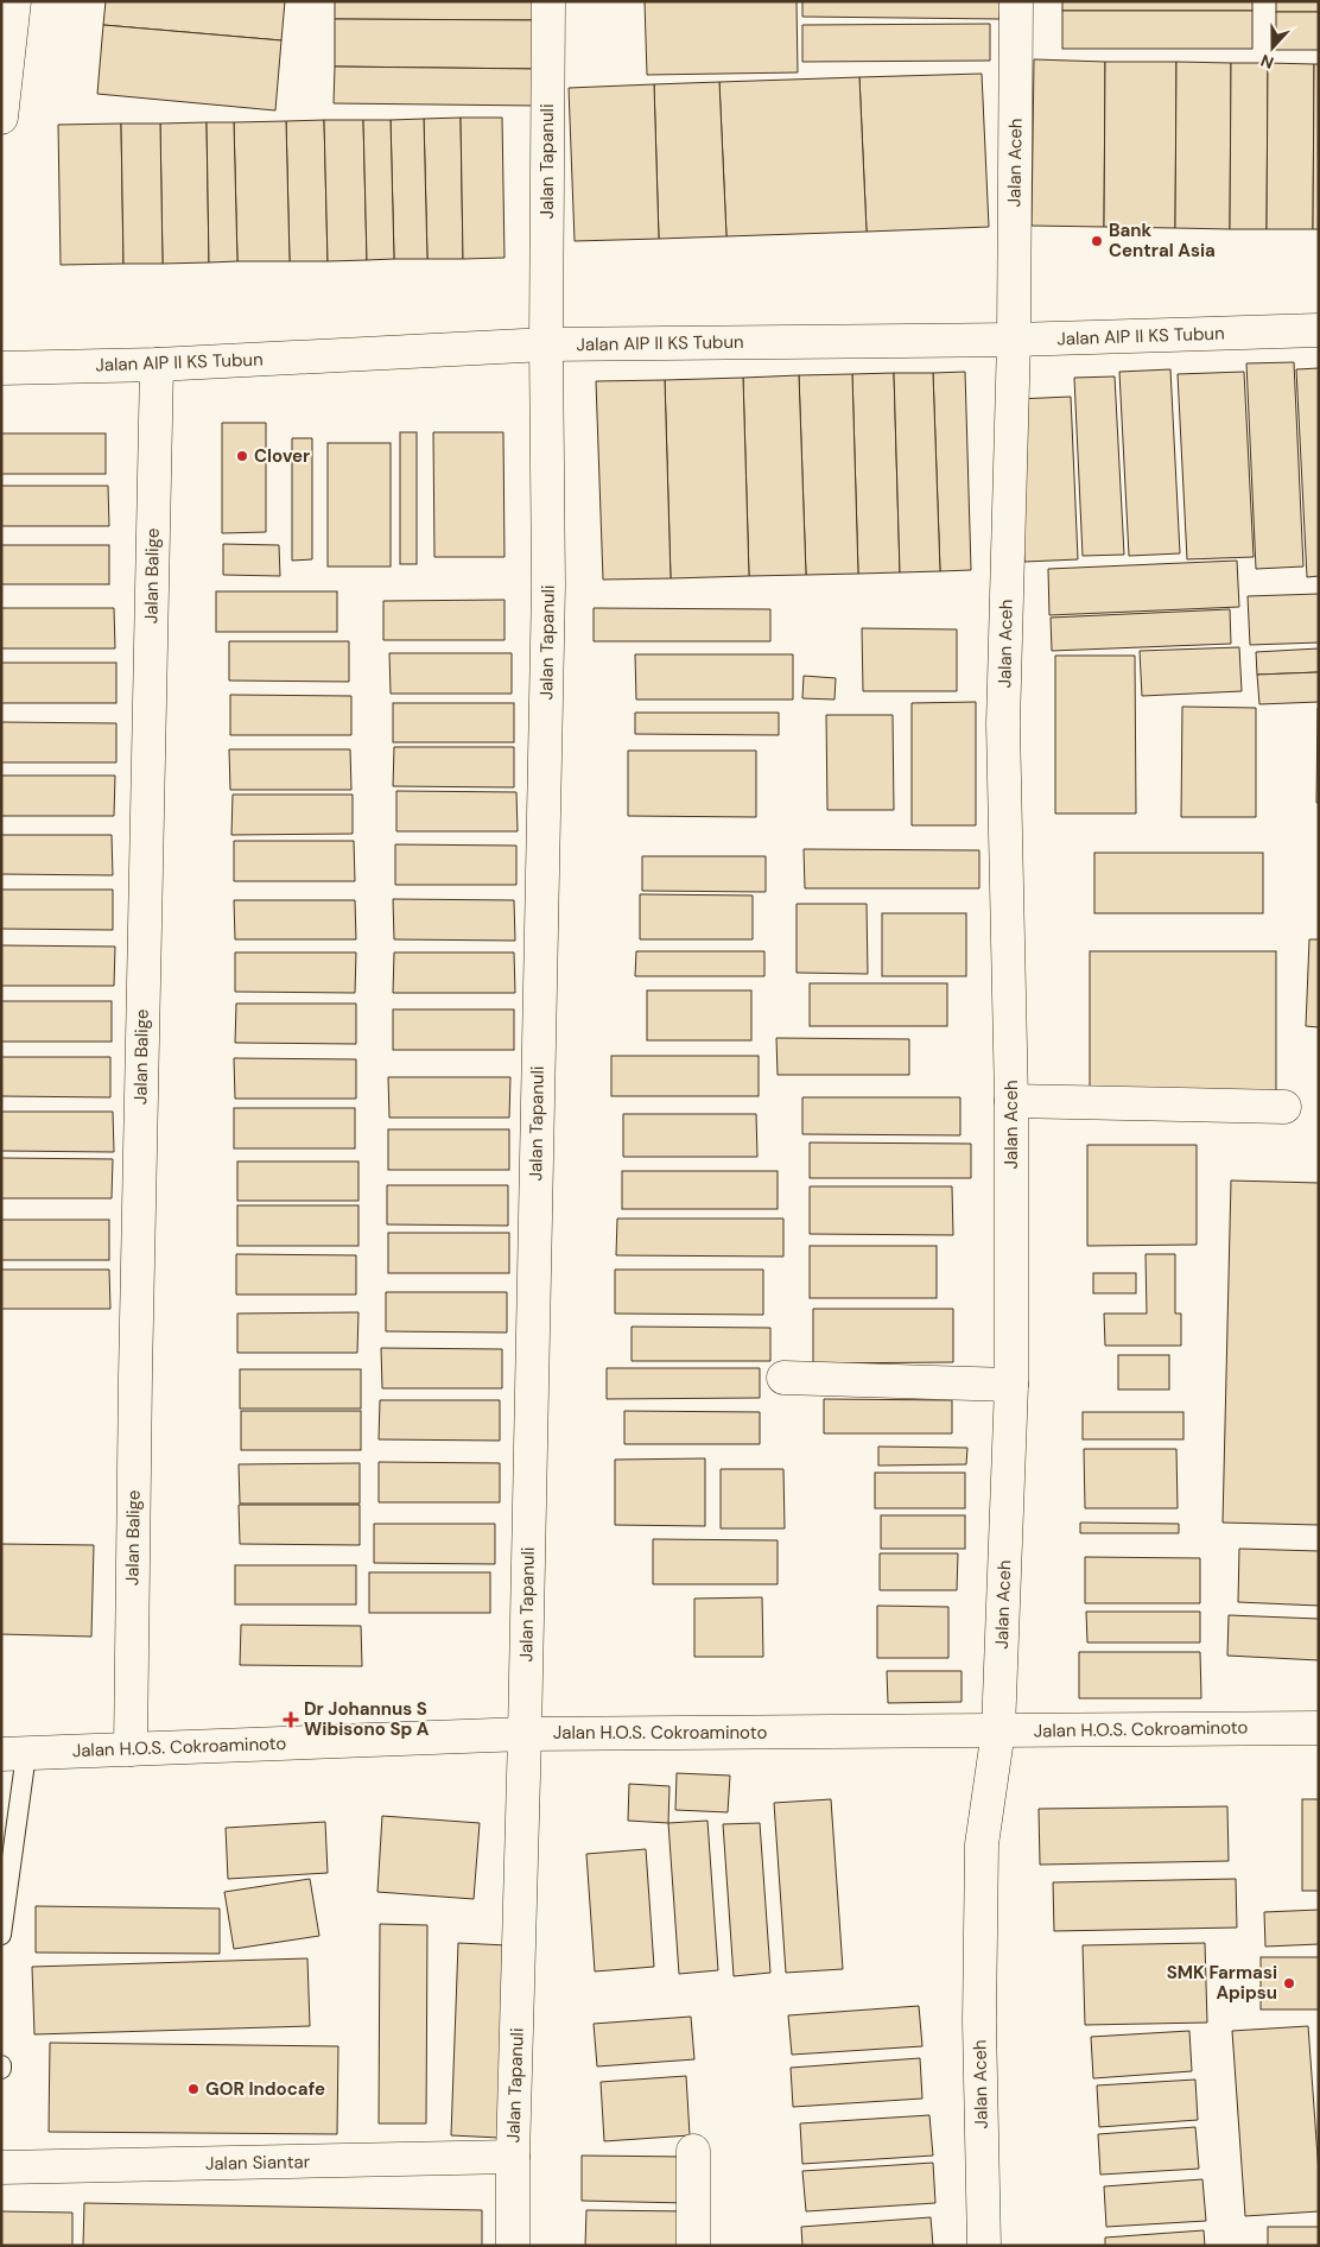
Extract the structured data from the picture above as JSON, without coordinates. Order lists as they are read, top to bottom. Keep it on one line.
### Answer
{"streets":{"street":["Jalan Tapanuli","Jalan Aceh","Jalan AIP II KS Tubun","Jalan Balige","Jalan H.O.S. Cokroaminoto","Jalan Siantar"]},"crossings":[["Jalan Tapanuli","Jalan AIP II KS Tubun"],["Jalan Tapanuli","Jalan H.O.S. Cokroaminoto"],["Jalan Tapanuli","Jalan Siantar"],["Jalan Aceh","Jalan AIP II KS Tubun"],["Jalan Aceh","Jalan H.O.S. Cokroaminoto"],["Jalan AIP II KS Tubun","Jalan Balige"],["Jalan Balige","Jalan H.O.S. Cokroaminoto"]],"places":{"other":["Bank Central Asia","Clover","SMK Farmasi Apipsu","GOR Indocafe"],"health":["Dr Johannus S Wibisono Sp A"]},"north":"bottom"}
